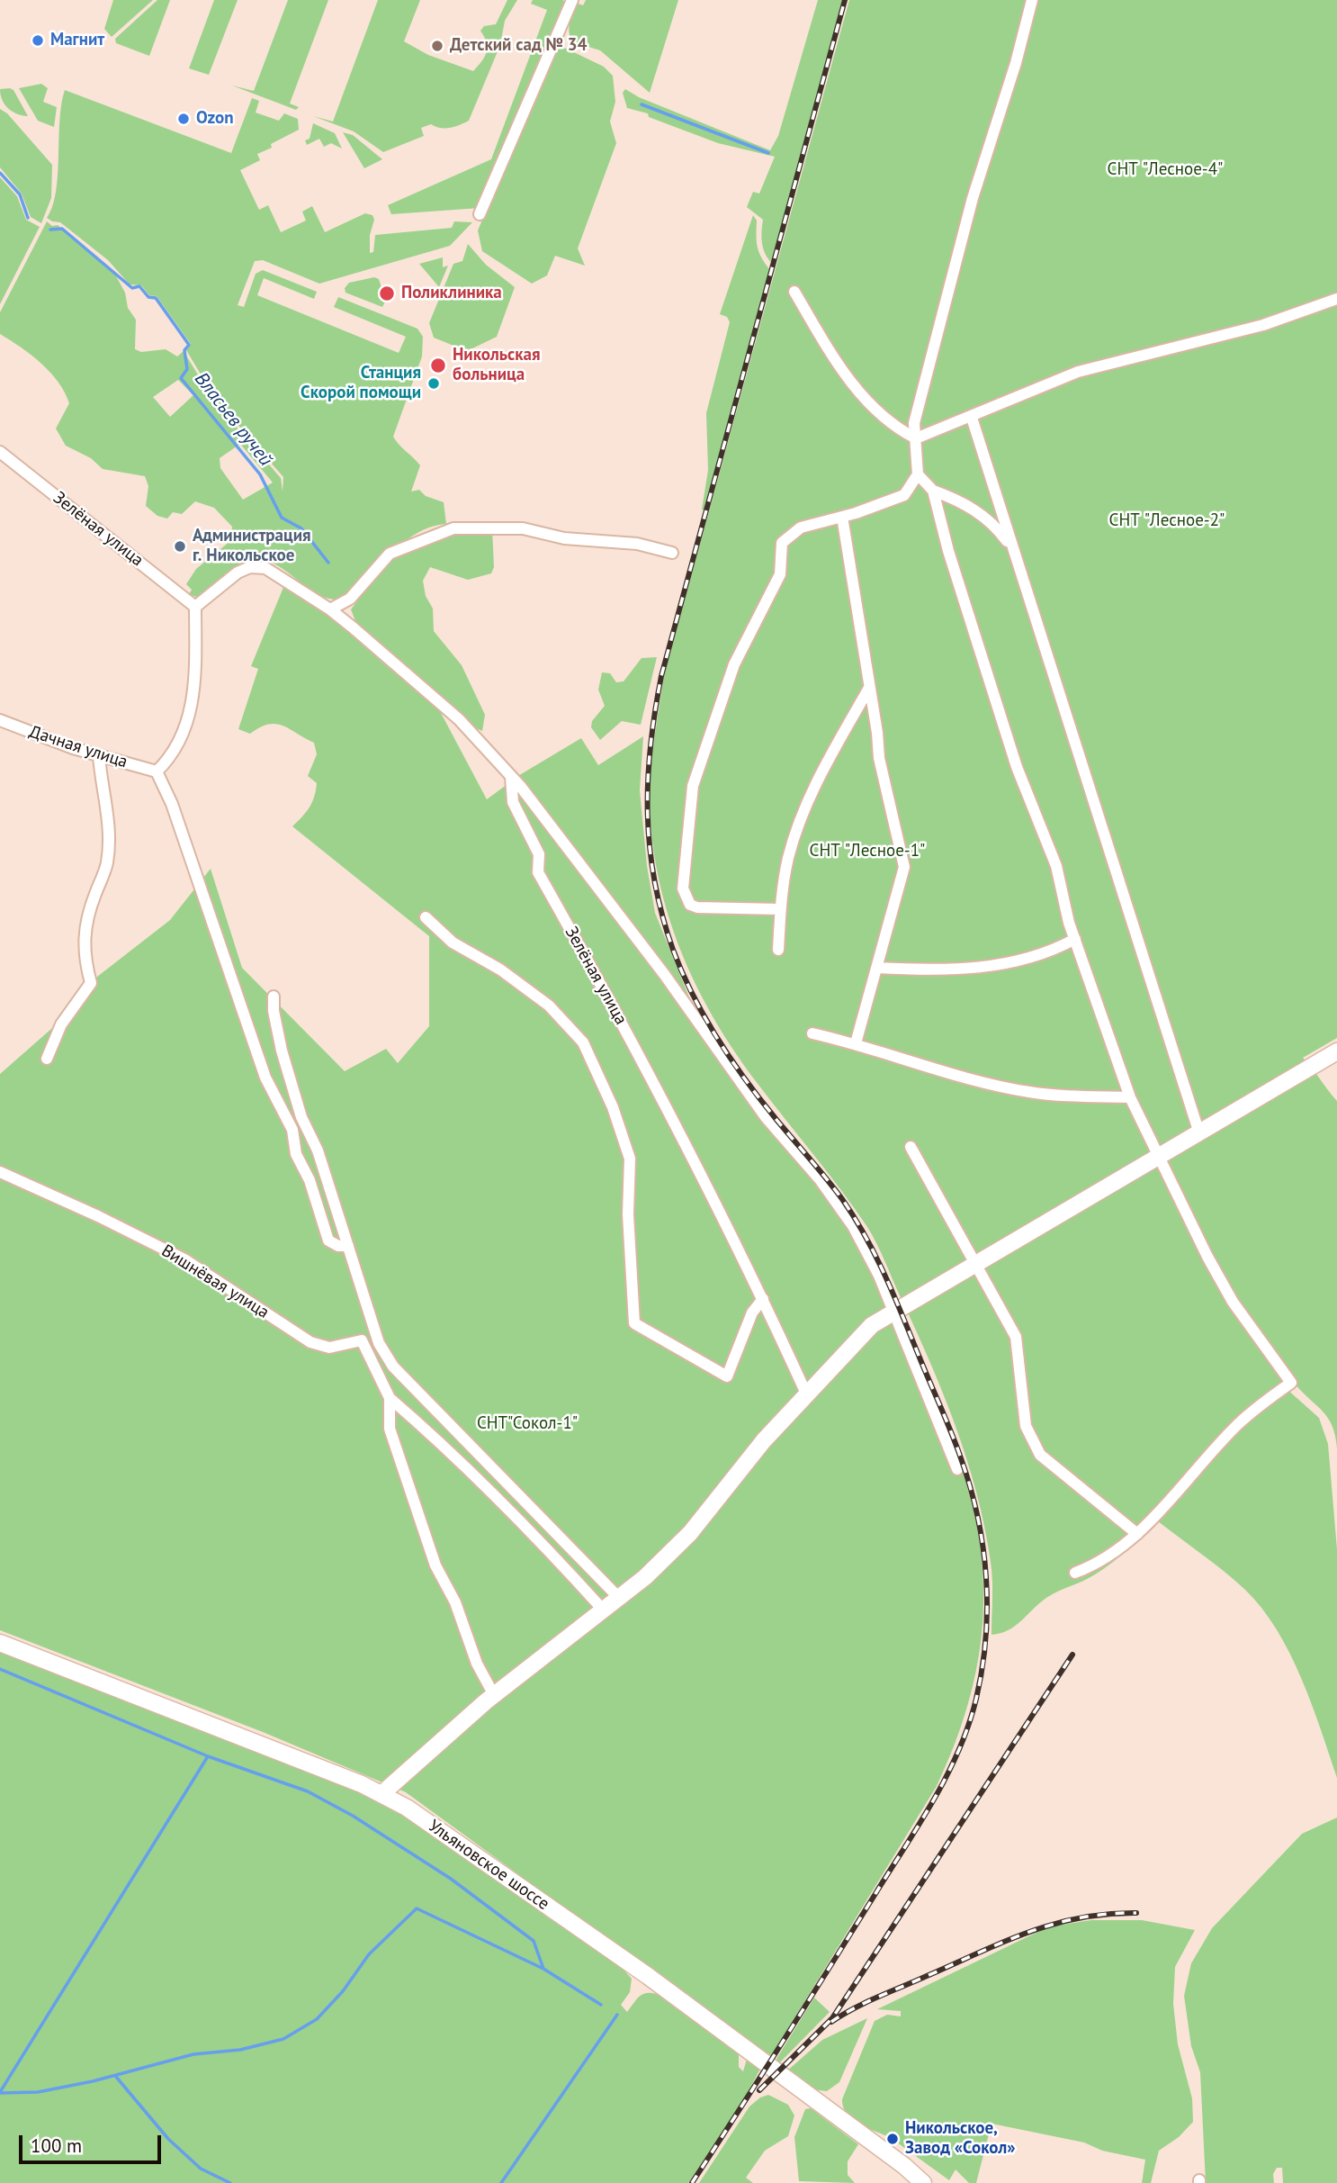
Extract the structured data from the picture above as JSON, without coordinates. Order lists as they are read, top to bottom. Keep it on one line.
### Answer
{"streets":{"street":["Зелёная улица","Дачная улица","Вишнёвая улица","Ульяновское шоссе"]},"water":["Власьев ручей"],"parks":["СНТ \"Лесное-4\"","СНТ \"Лесное-2\"","СНТ \"Лесное-1\"","СНТ\"Сокол-1\""],"places":["Магнит","Детский сад № 34","Ozon","Поликлиника","Никольская больница","Станция Скорой помощи","Администрация г. Никольское","Никольское, Завод «Сокол»"],"scale_bar":"100 m"}
